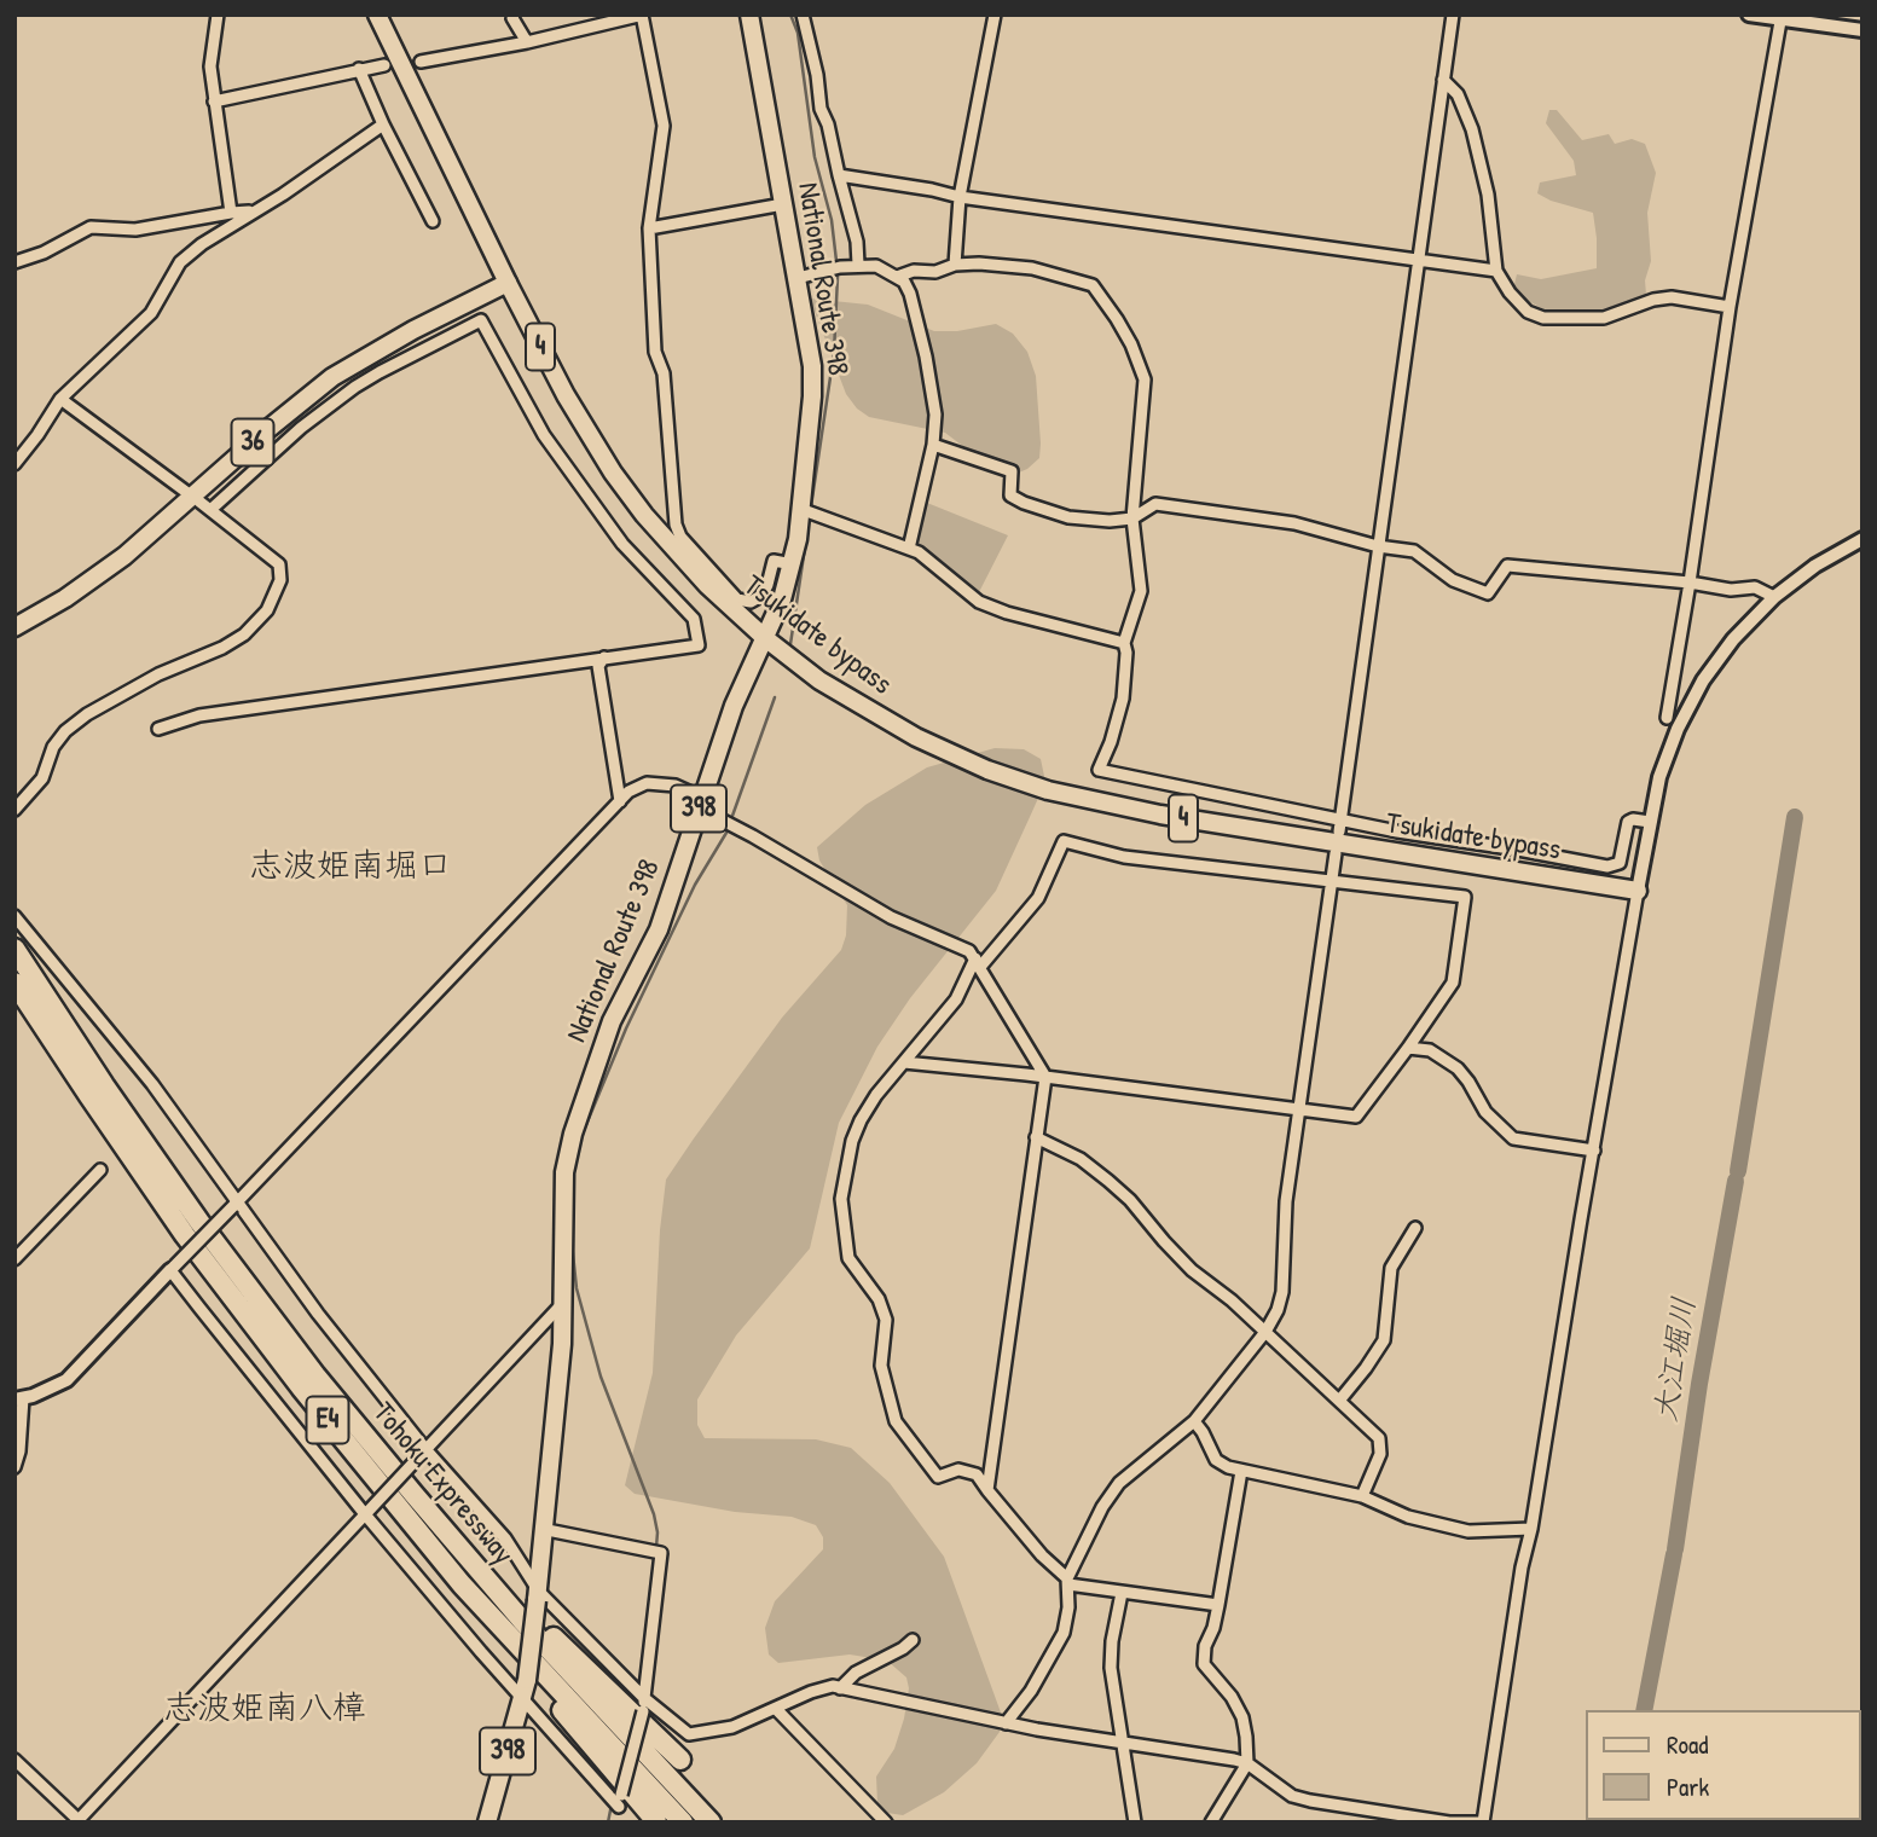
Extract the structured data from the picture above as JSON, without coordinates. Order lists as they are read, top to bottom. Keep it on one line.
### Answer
{"streets":{"highway":["E4","Tohoku Expressway"],"main road":["National Route 398","4","36","Tsukidate bypass","398"]},"crossings":[["National Route 398","Tsukidate bypass"],["36","Tsukidate bypass"]],"districts":["志波姫南堀口","志波姫南八樟"],"water":["大江堀川"],"legend":["Road","Park"]}
